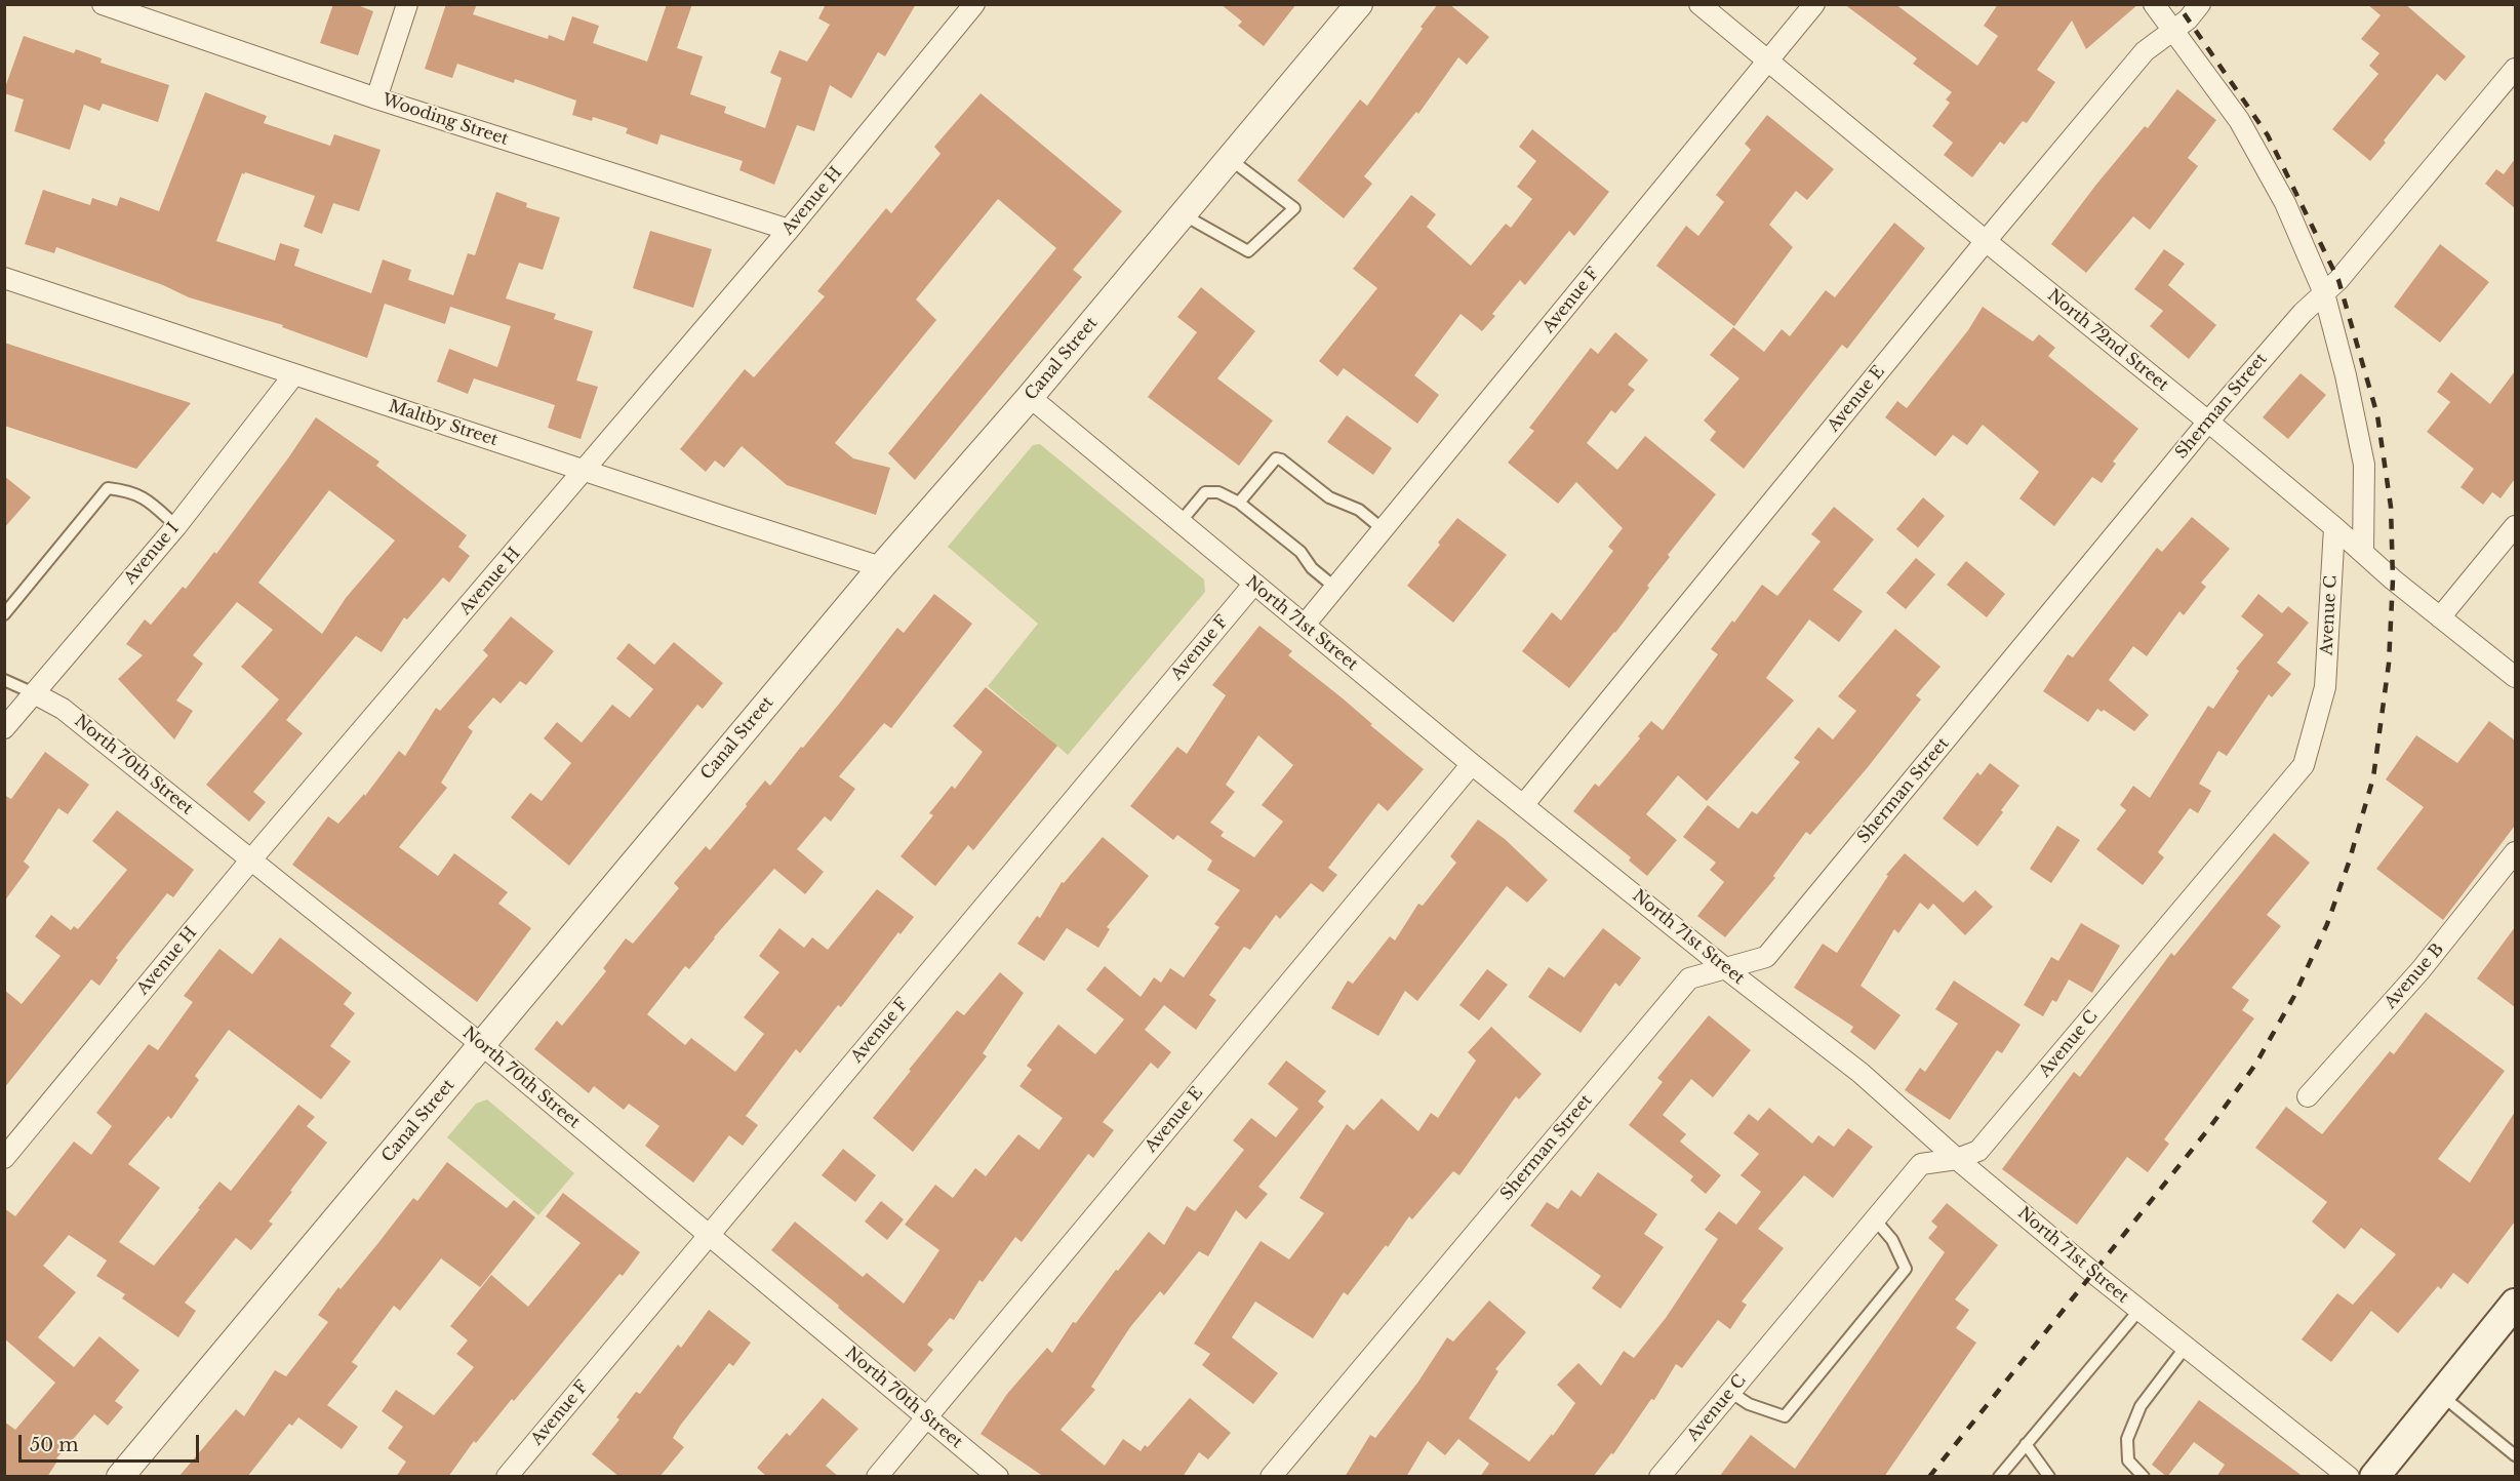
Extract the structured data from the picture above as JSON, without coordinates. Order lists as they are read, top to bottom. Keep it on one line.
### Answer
{"streets":{"street":["Wooding Street","Avenue H","Avenue F","North 72nd Street","Canal Street","Avenue E","Sherman Street","Maltby Street","Avenue I","Avenue C","North 71st Street","North 70th Street","Avenue B"]},"crossings":[["Wooding Street","Avenue H"],["Avenue H","Maltby Street"],["Avenue H","North 70th Street"],["Avenue F","North 72nd Street"],["Avenue F","North 71st Street"],["Avenue F","North 70th Street"],["North 72nd Street","Avenue E"],["North 72nd Street","Sherman Street"],["North 72nd Street","Avenue C"],["Canal Street","Maltby Street"],["Canal Street","North 71st Street"],["Canal Street","North 70th Street"],["Avenue E","North 71st Street"],["Avenue E","North 70th Street"],["Sherman Street","North 71st Street"],["Maltby Street","Avenue I"],["Avenue I","North 70th Street"],["Avenue C","North 71st Street"]],"scale_bar":"50 m"}
